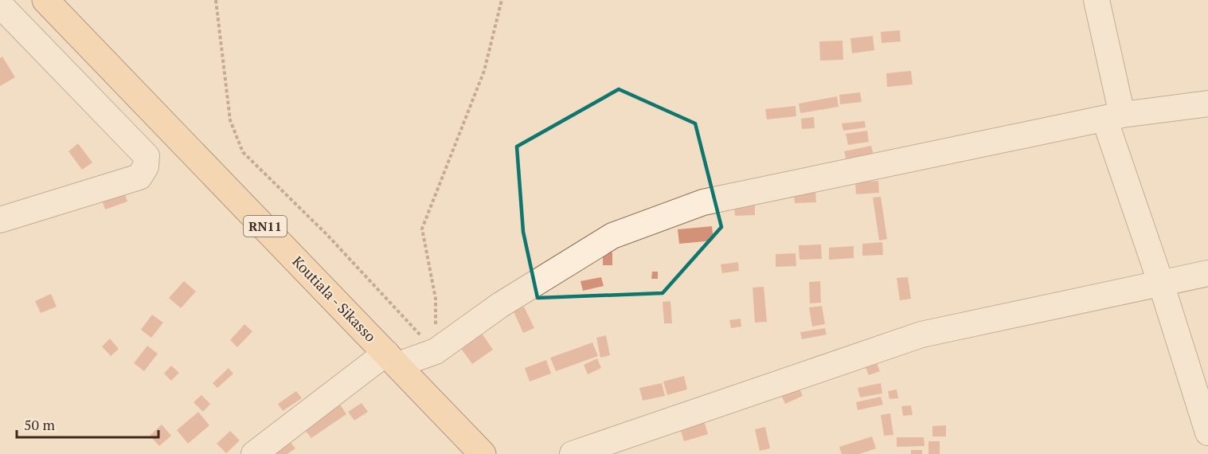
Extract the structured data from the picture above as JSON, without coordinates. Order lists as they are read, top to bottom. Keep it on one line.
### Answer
{"streets":{"main road":["RN11","Koutiala - Sikasso"]},"scale_bar":"50 m"}
